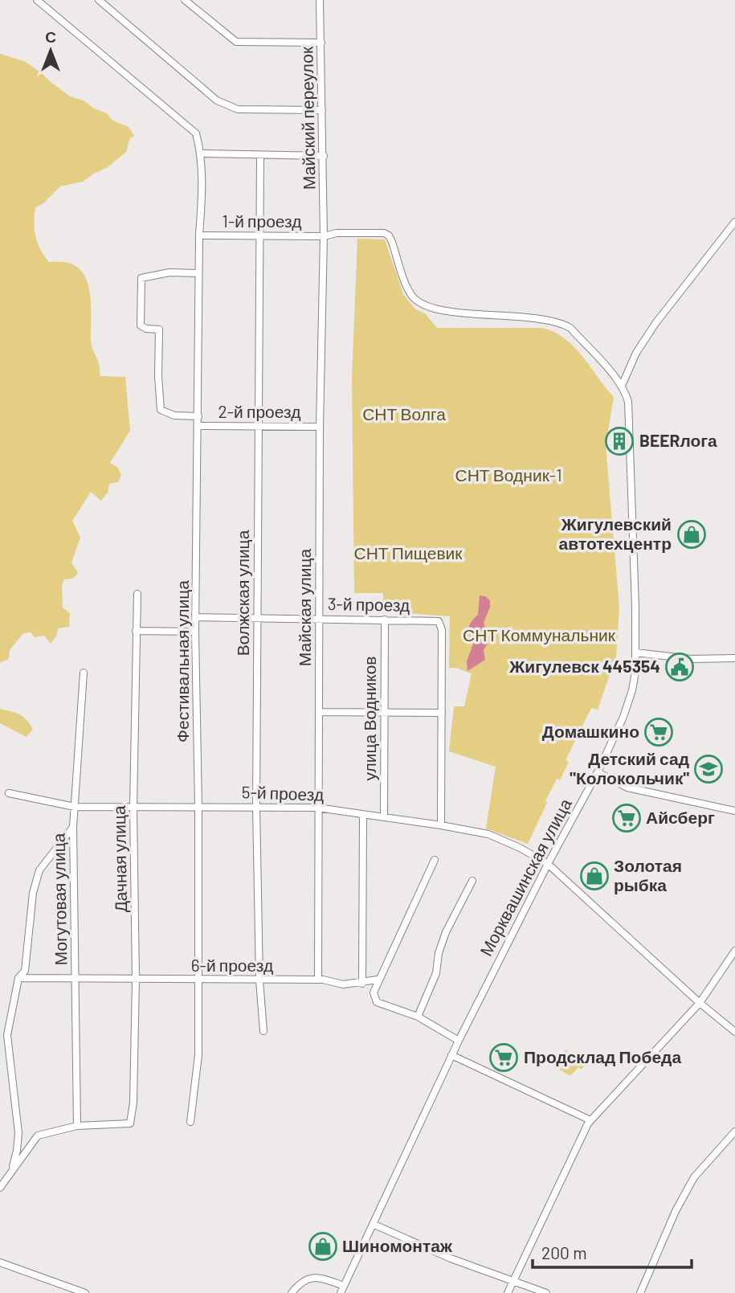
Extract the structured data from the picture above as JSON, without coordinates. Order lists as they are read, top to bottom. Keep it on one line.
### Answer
{"streets":{"street":["Майский переулок","1-й проезд","2-й проезд","Волжская улица","3-й проезд","Майская улица","Фестивальная улица","улица Водников","5-й проезд","Дачная улица","Морквашинская улица","Могутовая улица","6-й проезд"]},"crossings":[["Майский переулок","1-й проезд"],["Майский переулок","Майская улица"],["Майский переулок","Морквашинская улица"],["1-й проезд","Волжская улица"],["1-й проезд","Майская улица"],["1-й проезд","Фестивальная улица"],["1-й проезд","Морквашинская улица"],["2-й проезд","Волжская улица"],["2-й проезд","Майская улица"],["2-й проезд","Фестивальная улица"],["Волжская улица","3-й проезд"],["Волжская улица","5-й проезд"],["Волжская улица","6-й проезд"],["3-й проезд","Майская улица"],["3-й проезд","Фестивальная улица"],["3-й проезд","улица Водников"],["Майская улица","5-й проезд"],["Майская улица","Морквашинская улица"],["Майская улица","6-й проезд"],["Фестивальная улица","5-й проезд"],["Фестивальная улица","6-й проезд"],["улица Водников","5-й проезд"],["5-й проезд","Дачная улица"],["5-й проезд","Морквашинская улица"],["5-й проезд","Могутовая улица"],["Дачная улица","Могутовая улица"],["Дачная улица","6-й проезд"],["Могутовая улица","6-й проезд"]],"parks":["СНТ Волга","СНТ Водник-1","СНТ Пищевик","СНТ Коммунальник"],"places":{"building":["BEERлога"],"shop":["Жигулевский автотехцентр","Золотая рыбка","Шиномонтаж"],"public building":["Жигулевск 445354"],"supermarket":["Домашкино","Айсберг","Продсклад Победа"],"school or university":["Детский сад \"Колокольчик\""]},"scale_bar":"200 m","north":"top"}
